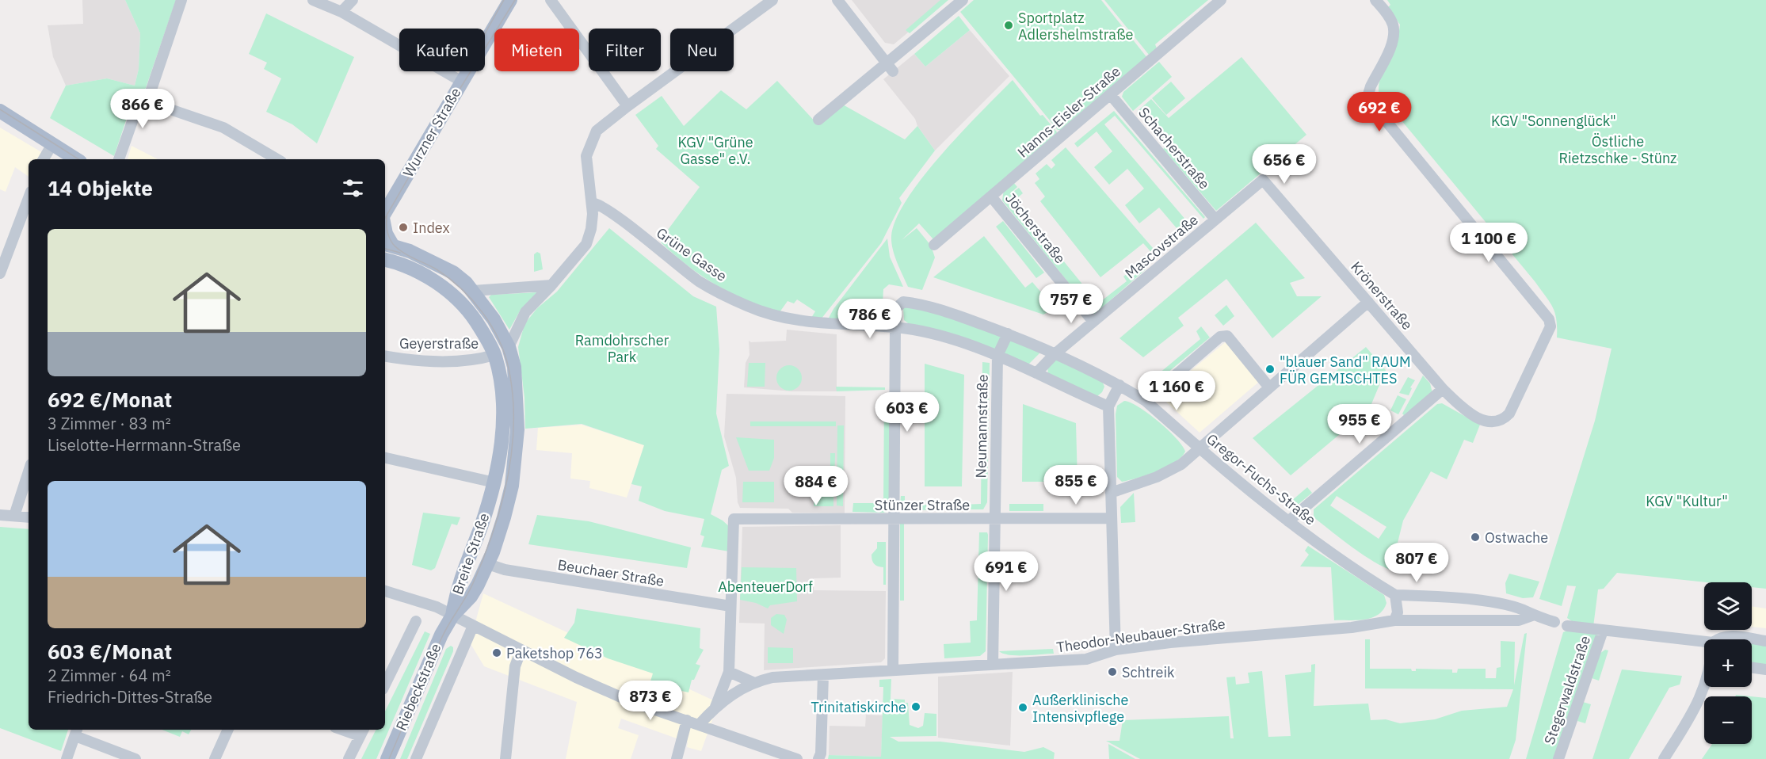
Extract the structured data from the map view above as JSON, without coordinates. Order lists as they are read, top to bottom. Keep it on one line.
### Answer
{"streets":{"main road":["Wurzner Straße","Breite Straße","Riebeckstraße"],"street":["Hanns-Eisler-Straße","Schacherstraße","Jöcherstraße","Mascovstraße","Grüne Gasse","Krönerstraße","Geyerstraße","Neumannstraße","Gregor-Fuchs-Straße","Stünzer Straße","Beuchaer Straße","Theodor-Neubauer-Straße","Stegerwaldstraße"]},"crossings":[["Hanns-Eisler-Straße","Schacherstraße"],["Hanns-Eisler-Straße","Jöcherstraße"],["Schacherstraße","Mascovstraße"],["Jöcherstraße","Mascovstraße"],["Mascovstraße","Krönerstraße"],["Mascovstraße","Gregor-Fuchs-Straße"],["Grüne Gasse","Gregor-Fuchs-Straße"],["Geyerstraße","Breite Straße"],["Neumannstraße","Gregor-Fuchs-Straße"],["Neumannstraße","Stünzer Straße"],["Neumannstraße","Theodor-Neubauer-Straße"],["Gregor-Fuchs-Straße","Theodor-Neubauer-Straße"],["Stünzer Straße","Theodor-Neubauer-Straße"],["Breite Straße","Beuchaer Straße"],["Breite Straße","Riebeckstraße"],["Beuchaer Straße","Theodor-Neubauer-Straße"]],"parks":["KGV \"Sonnenglück\"","Östliche Rietzschke - Stünz","KGV \"Grüne Gasse\" e.V.","Ramdohrscher Park","KGV \"Kultur\"","AbenteuerDorf"],"places":["Sportplatz Adlershelmstraße","Index","\"blauer Sand\" RAUM FÜR GEMISCHTES","Ostwache","Paketshop 763","Schtreik","Trinitatiskirche","Außerklinische Intensivpflege"],"page":{"chip":["Kaufen","Mieten","Filter","Neu"],"price":["866 €","692 €","656 €","1 100 €","757 €","786 €","1 160 €","603 €","955 €","855 €","884 €","807 €","691 €","873 €"],"heading":"14 Objekte","list":[{"name":"692 €/Monat","note":"3 Zimmer · 83 m² · Liselotte-Herrmann-Straße"},{"name":"603 €/Monat","note":"2 Zimmer · 64 m² · Friedrich-Dittes-Straße"}],"map_buttons":["+","−"]}}
